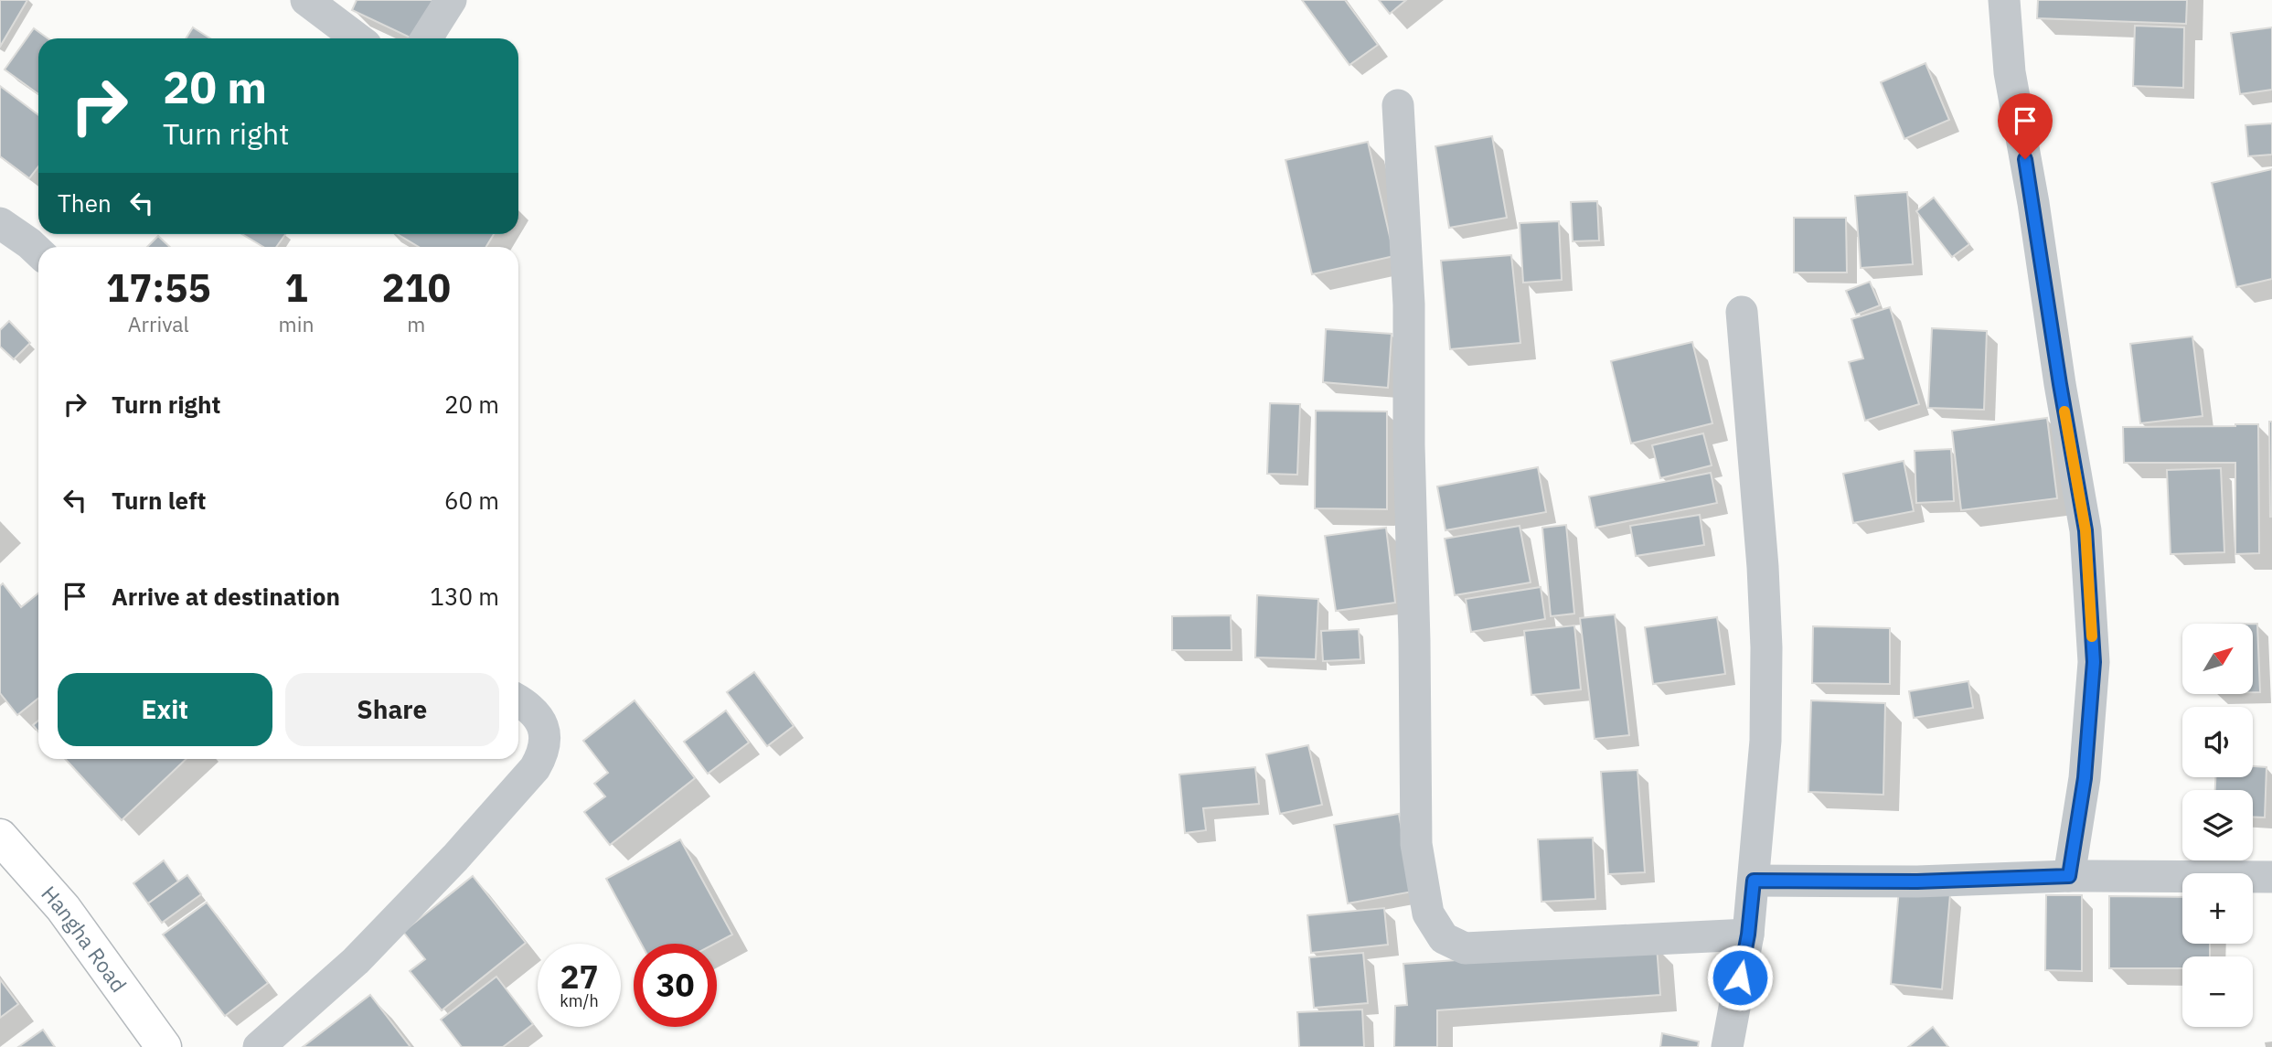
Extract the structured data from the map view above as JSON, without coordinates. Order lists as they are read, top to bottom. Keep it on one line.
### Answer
{"streets":{"highway":["Hangha Road"]},"north":"top right","page":{"turn":["20 m","Turn right"],"then":"Then","eta":["17:55","Arrival","1","min","210","m"],"list":[{"name":"Turn right","value":"20 m"},{"name":"Turn left","value":"60 m"},{"name":"Arrive at destination","value":"130 m"}],"map_buttons":["+","−"],"buttons":["Exit","Share"],"speed":"27 km/h","limit":"30"}}
